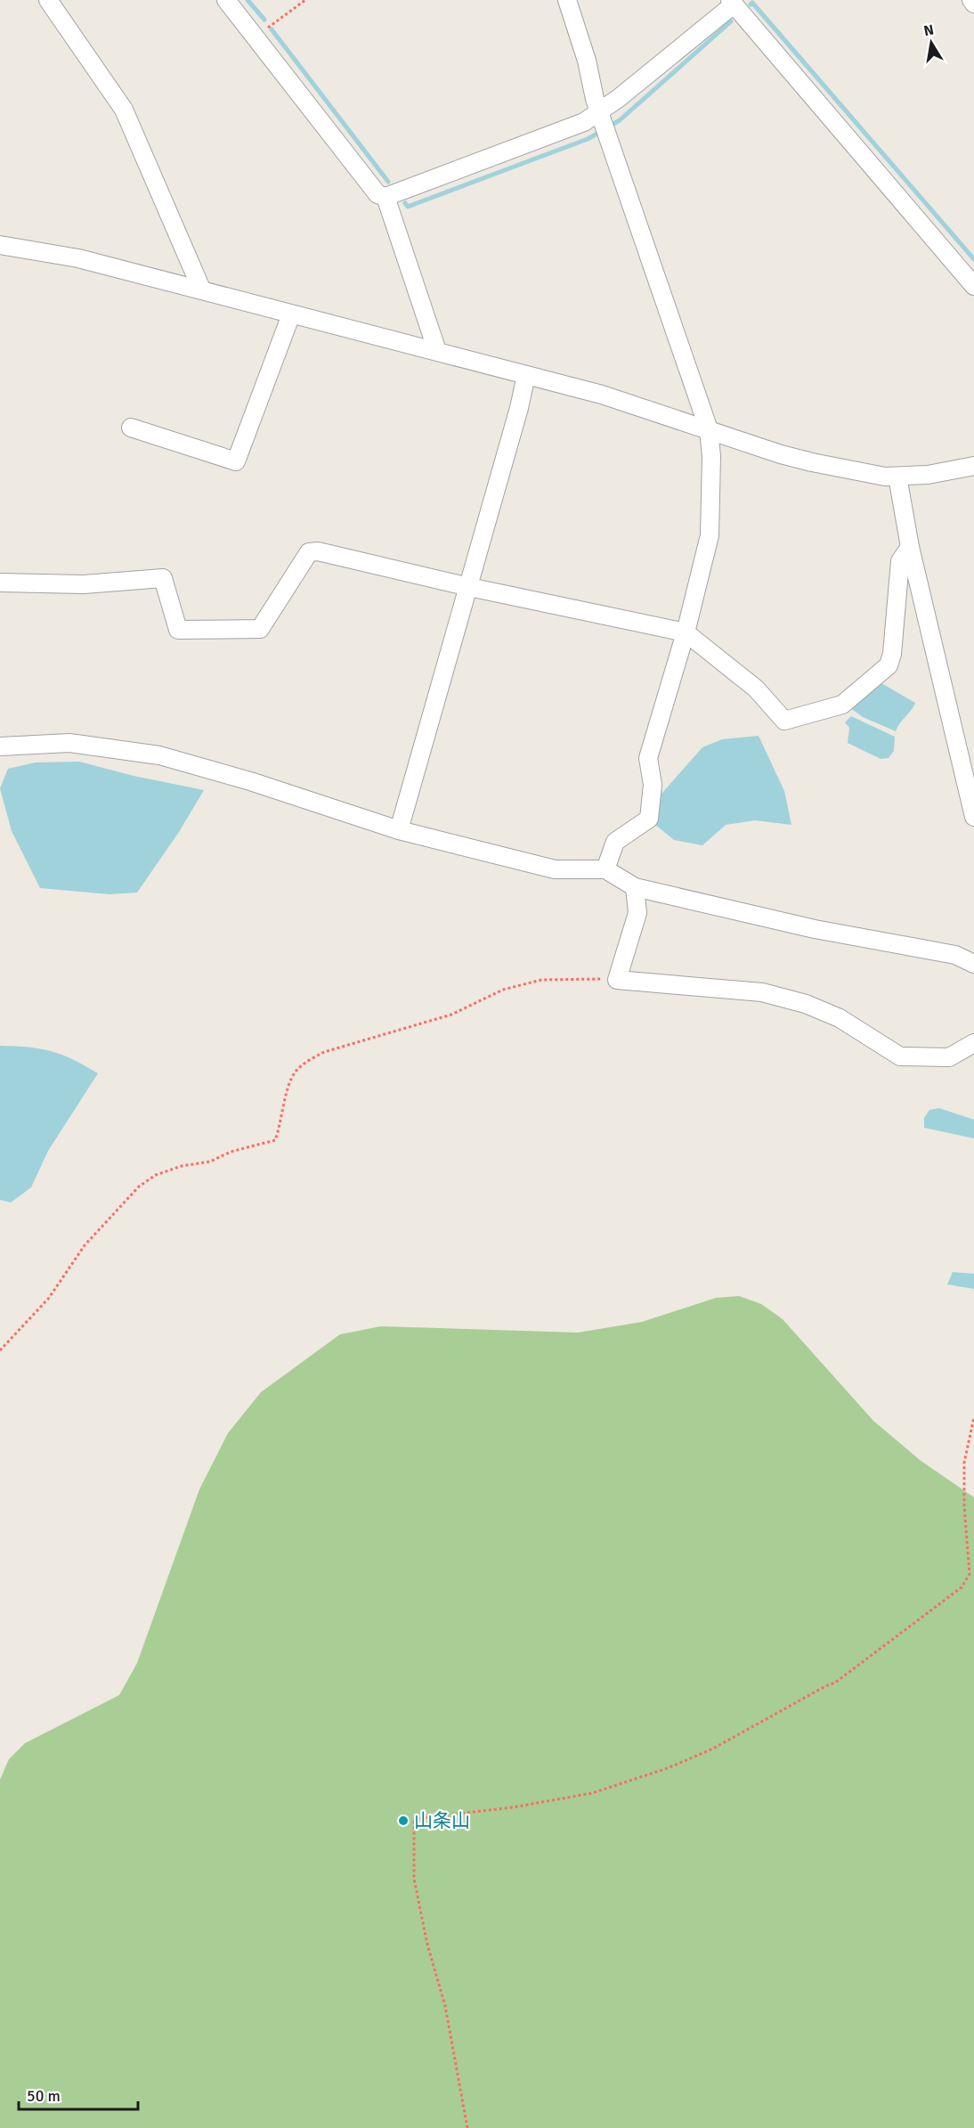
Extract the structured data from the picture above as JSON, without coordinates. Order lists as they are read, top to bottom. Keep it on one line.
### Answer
{"places":["山条山"],"scale_bar":"50 m","north":"top"}
